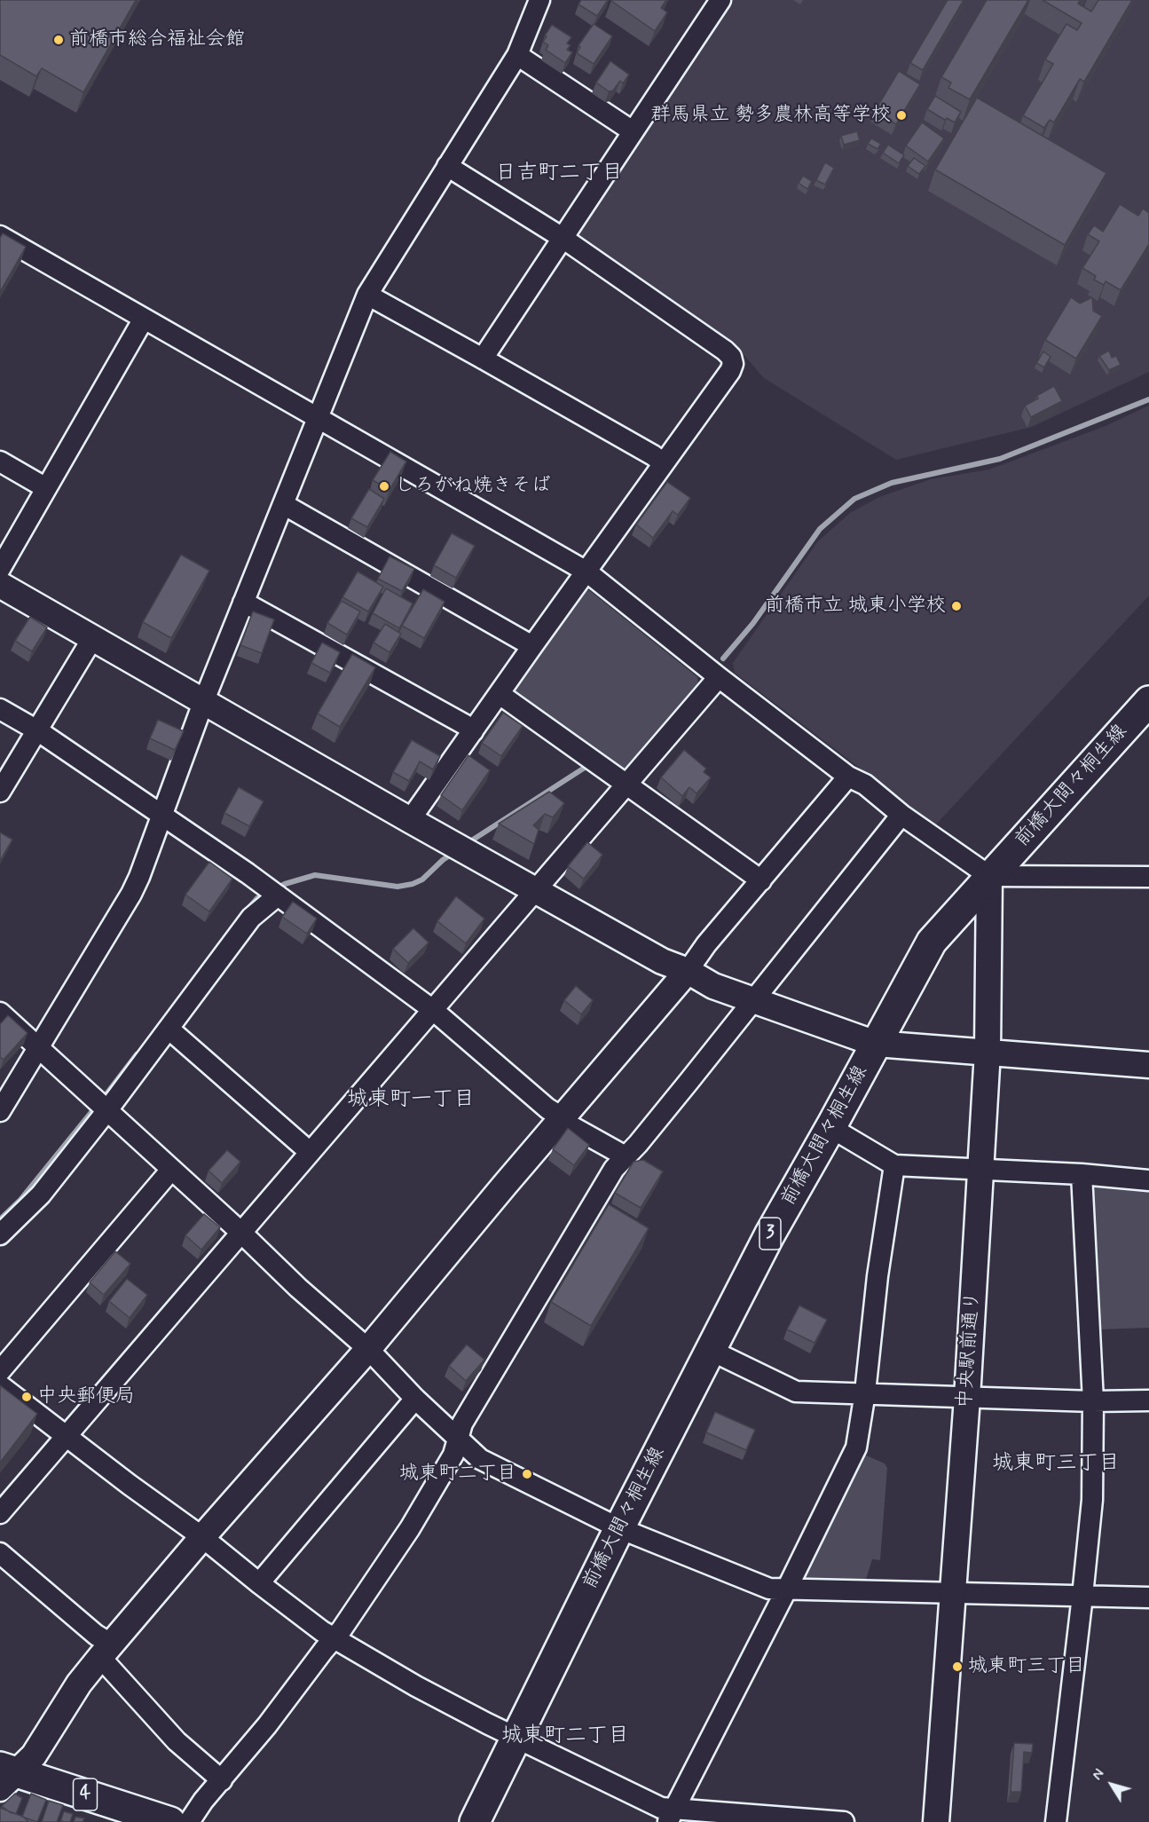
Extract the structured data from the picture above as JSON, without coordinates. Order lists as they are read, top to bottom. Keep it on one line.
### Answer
{"streets":{"main road":["前橋大間々桐生線","3","4"],"street":["中央駅前通り"]},"crossings":[["前橋大間々桐生線","中央駅前通り"]],"districts":["日吉町二丁目","城東町一丁目","城東町三丁目","城東町二丁目"],"places":["前橋市総合福祉会館","群馬県立 勢多農林高等学校","しろがね焼きそば","前橋市立 城東小学校","中央郵便局","城東町二丁目","城東町三丁目"],"north":"top left"}
